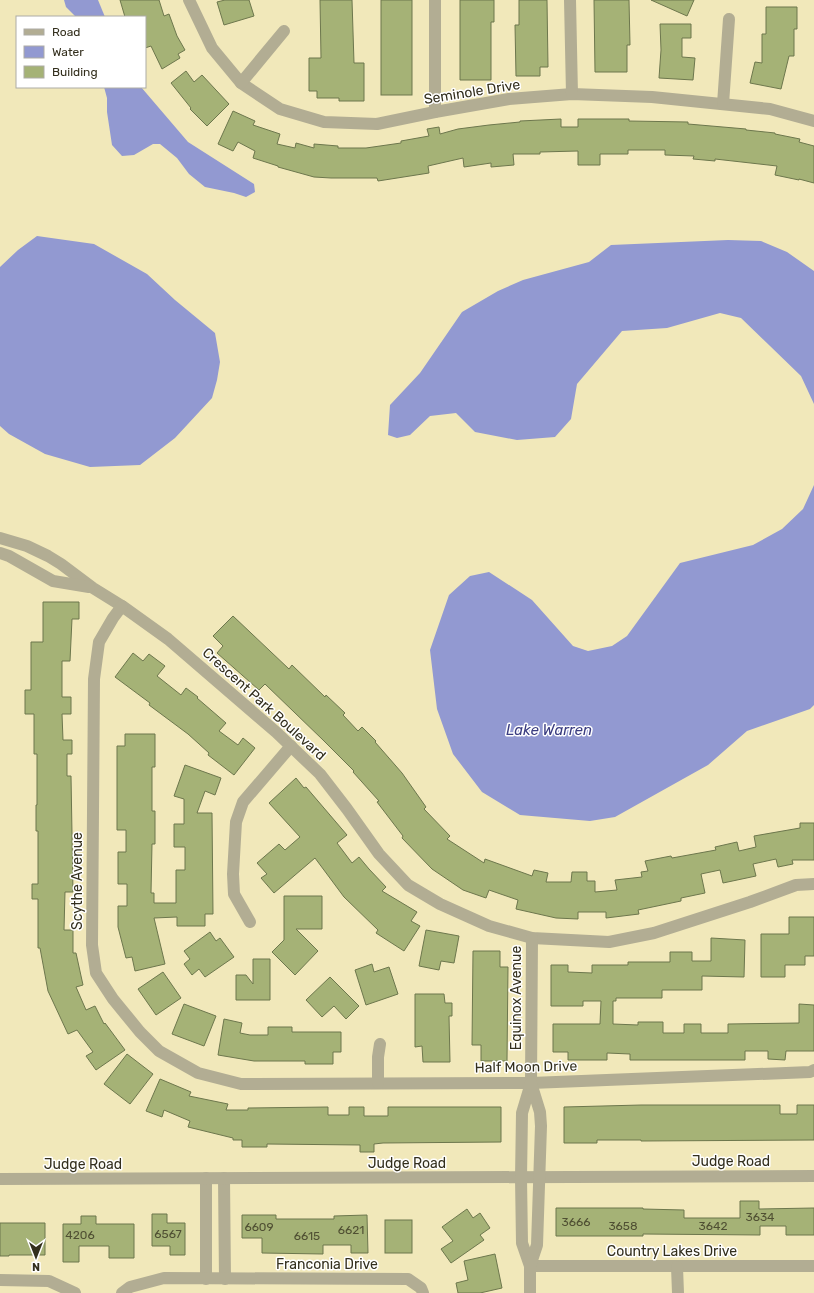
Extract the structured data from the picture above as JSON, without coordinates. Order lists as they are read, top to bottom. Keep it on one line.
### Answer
{"streets":{"street":["Seminole Drive","Crescent Park Boulevard","Scythe Avenue","Equinox Avenue","Half Moon Drive","Judge Road","Country Lakes Drive","Franconia Drive"]},"crossings":[["Crescent Park Boulevard","Scythe Avenue"],["Crescent Park Boulevard","Equinox Avenue"],["Scythe Avenue","Half Moon Drive"],["Equinox Avenue","Half Moon Drive"],["Equinox Avenue","Judge Road"],["Equinox Avenue","Country Lakes Drive"]],"water":["Lake Warren"],"house_numbers":["3634","3666","3658","3642","6609","6621","6567","4206","6615"],"legend":["Road","Water","Building"],"north":"bottom"}
